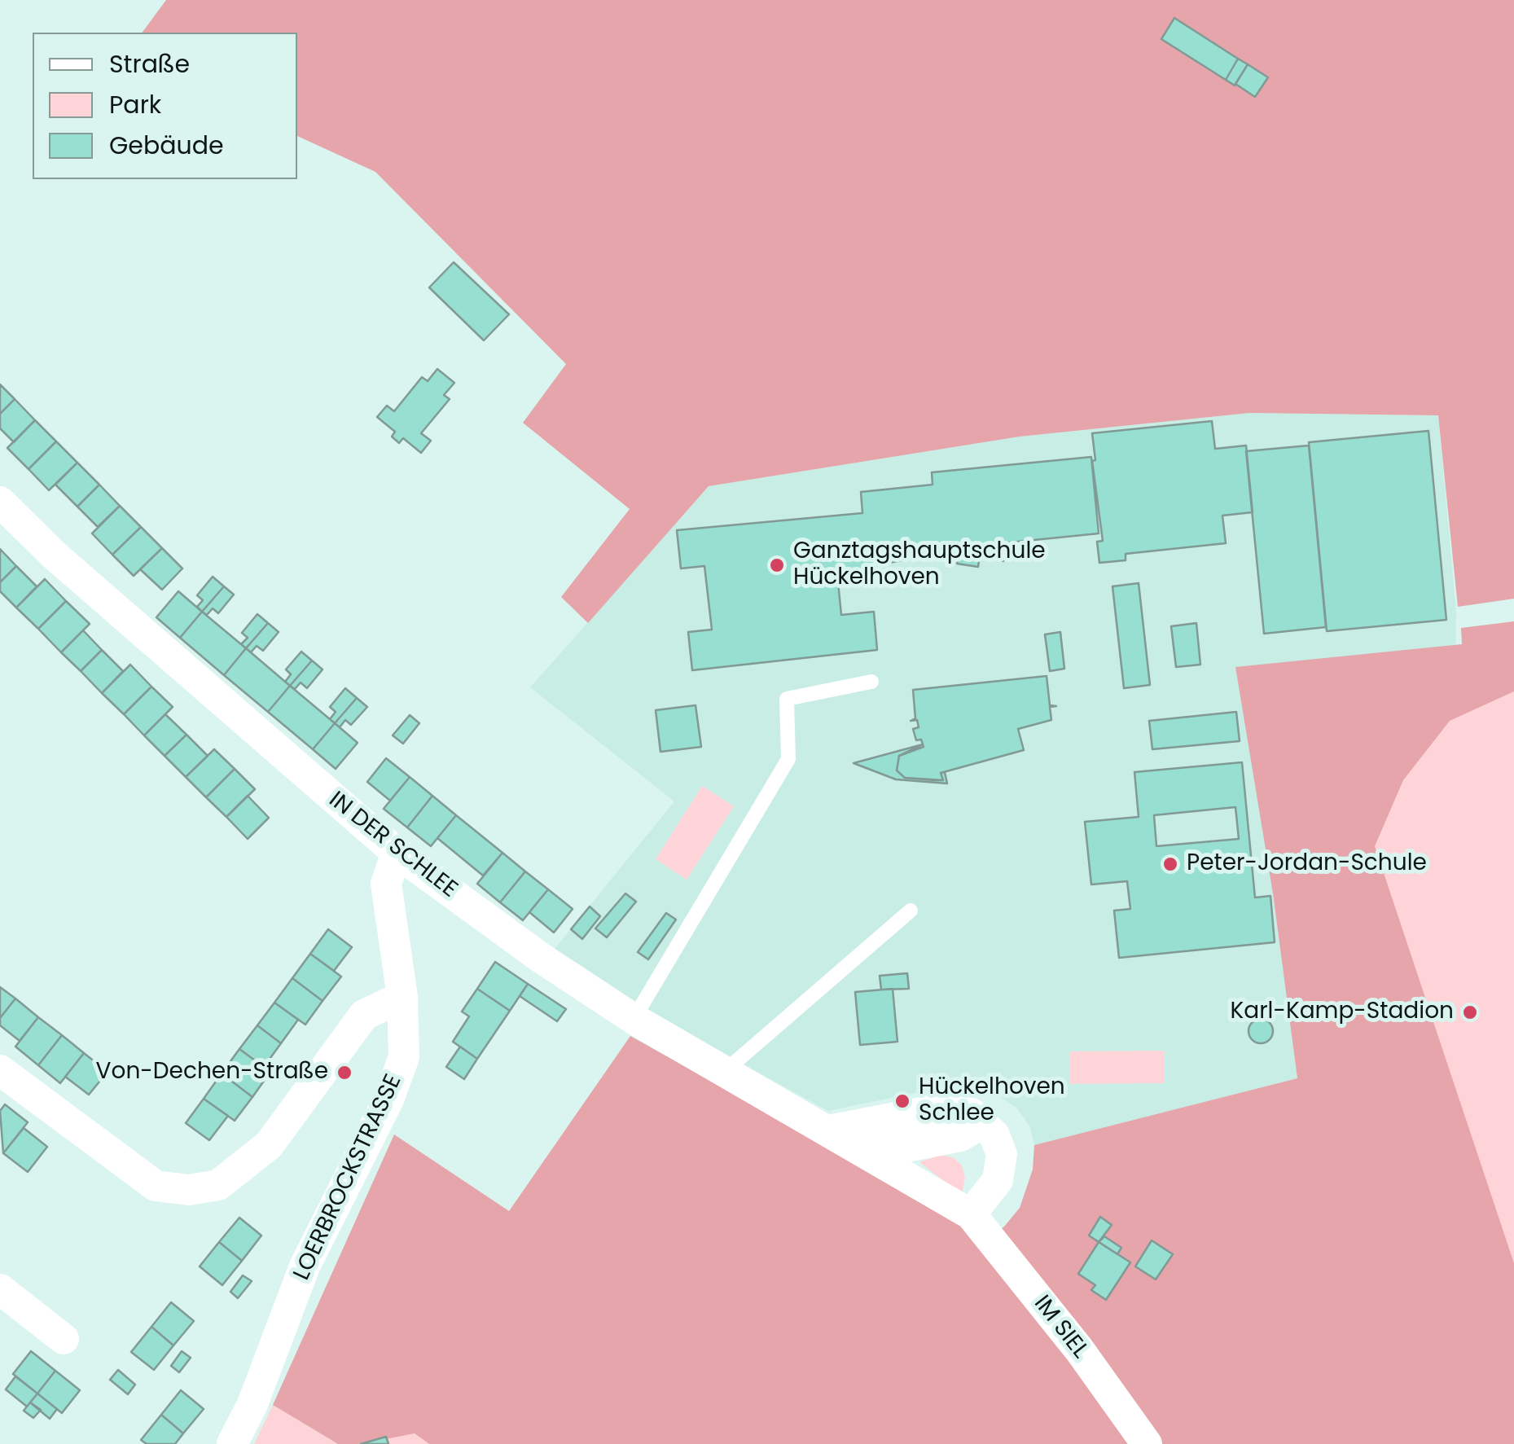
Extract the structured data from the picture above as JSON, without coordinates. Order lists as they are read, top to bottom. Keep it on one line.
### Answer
{"streets":{"street":["IN DER SCHLEE","LOERBROCKSTRASSE","IM SIEL"]},"crossings":[["IN DER SCHLEE","LOERBROCKSTRASSE"],["IN DER SCHLEE","IM SIEL"]],"places":["Ganztagshauptschule Hückelhoven","Peter-Jordan-Schule","Karl-Kamp-Stadion","Von-Dechen-Straße","Hückelhoven Schlee"],"legend":["Straße","Park","Gebäude"]}
